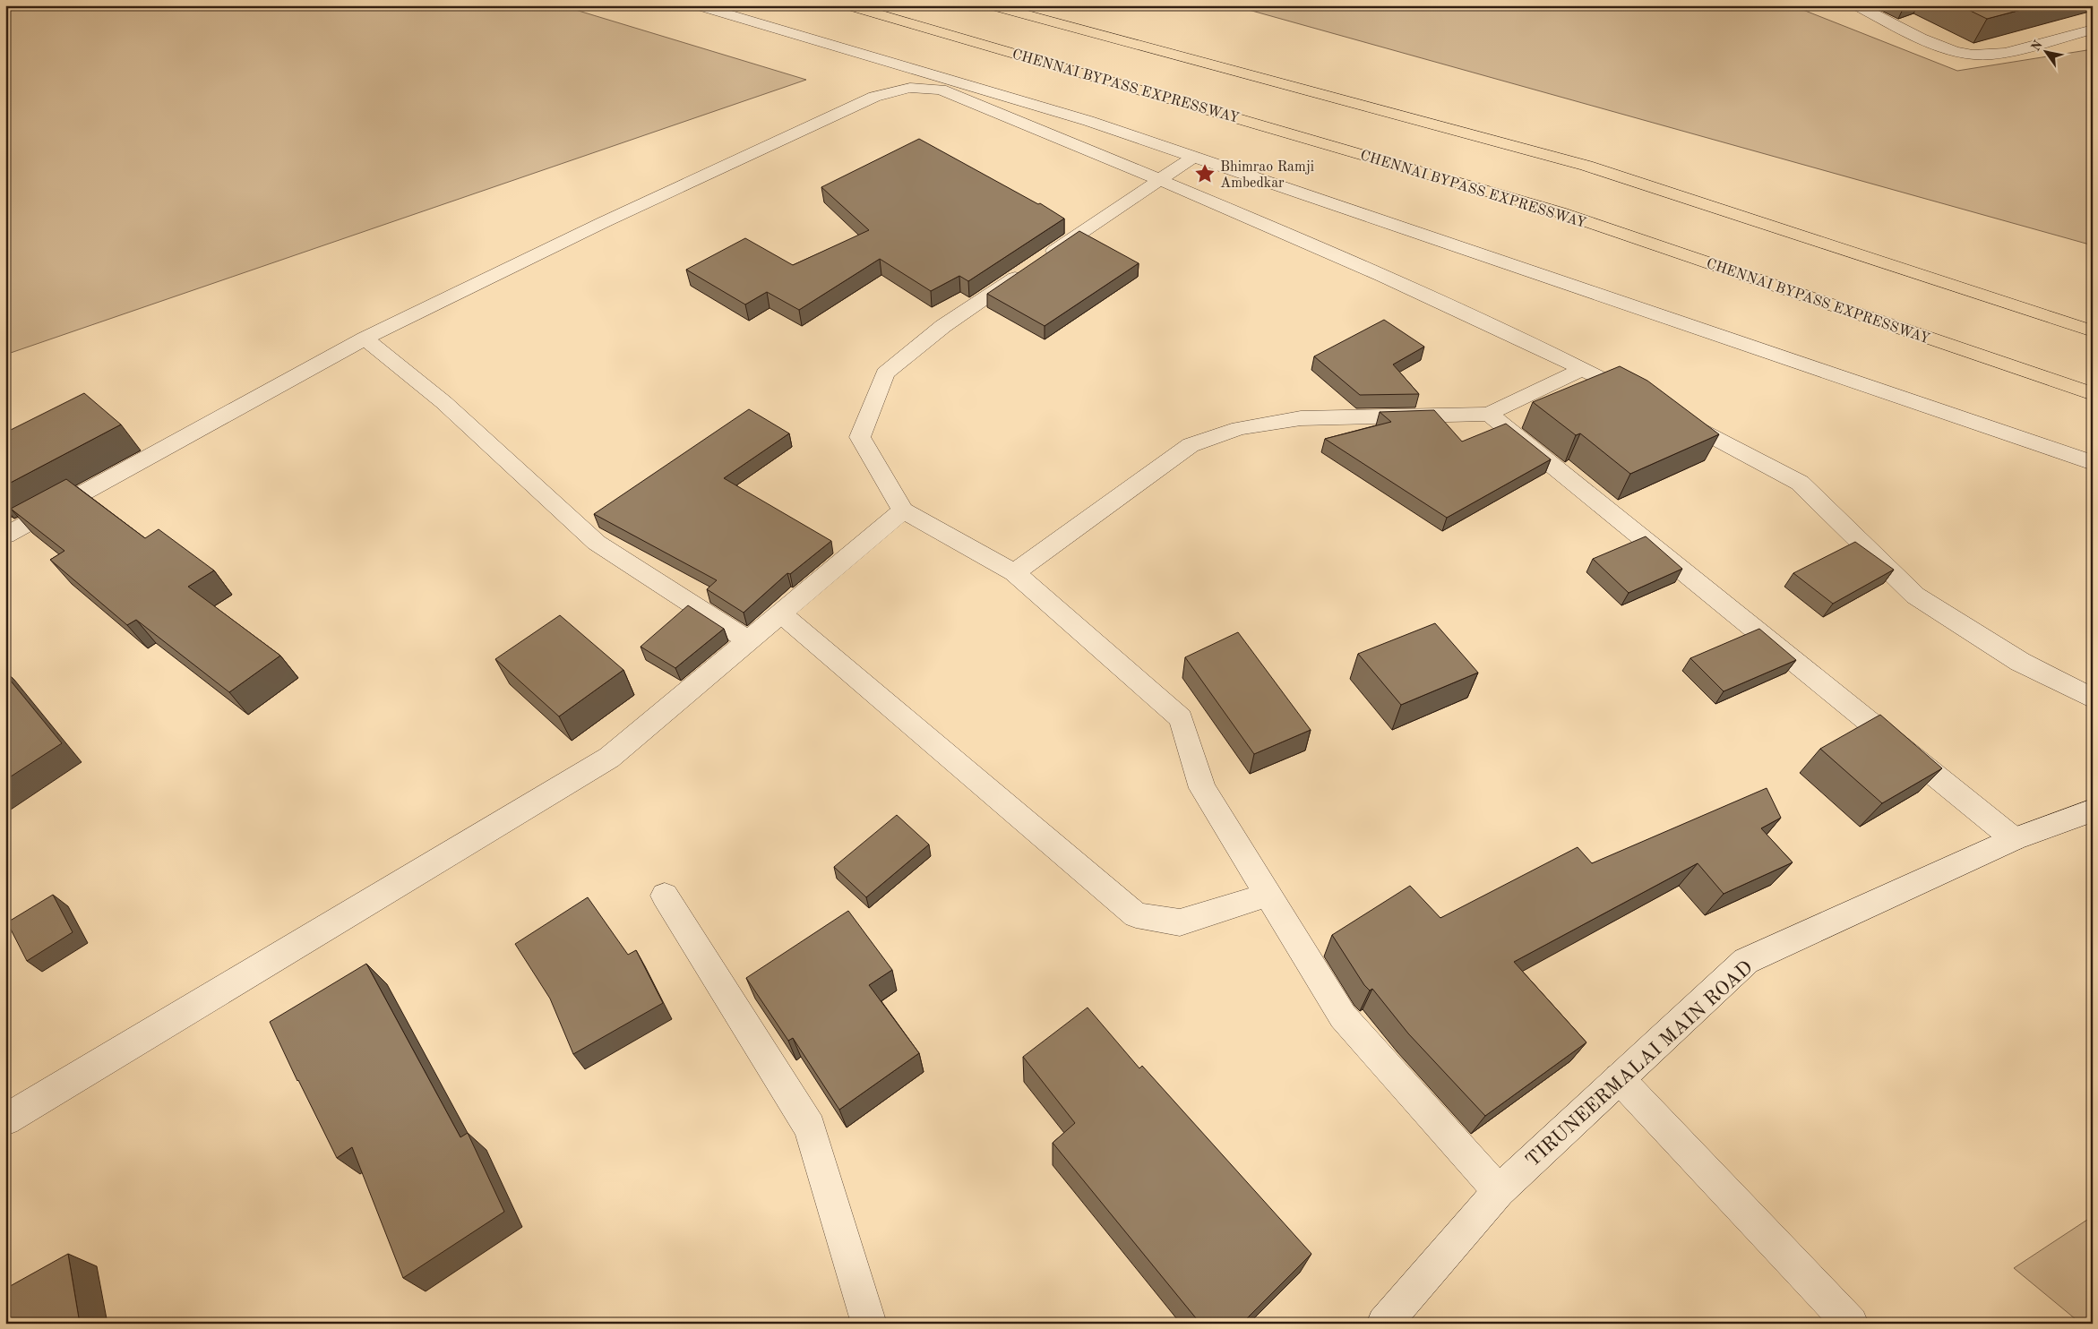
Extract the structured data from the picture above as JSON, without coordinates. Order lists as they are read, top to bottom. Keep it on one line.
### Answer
{"streets":{"highway":["CHENNAI BYPASS EXPRESSWAY"],"street":["TIRUNEERMALAI MAIN ROAD"]},"places":{"place":["Bhimrao Ramji Ambedkar"]},"north":"top left"}
